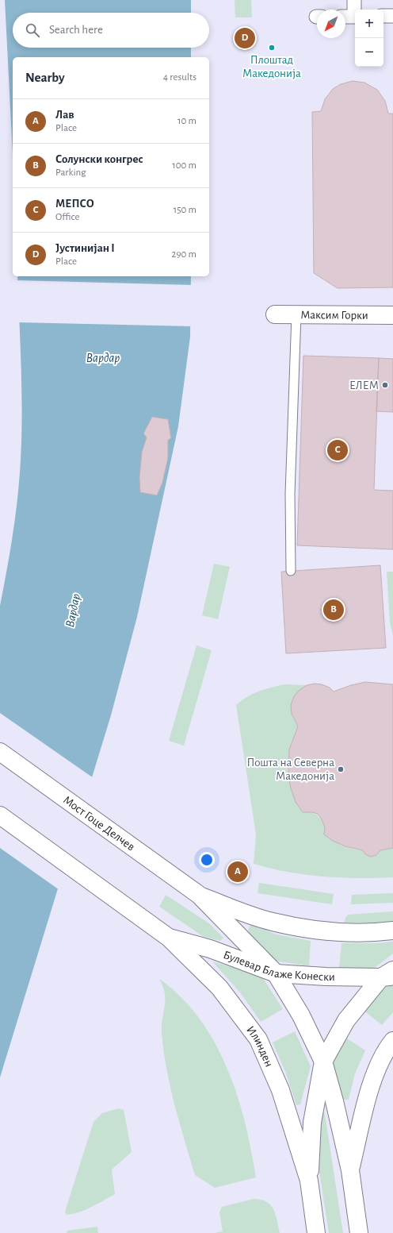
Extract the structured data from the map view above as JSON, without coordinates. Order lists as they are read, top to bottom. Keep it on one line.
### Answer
{"streets":{"street":["Максим Горки","Мост Гоце Делчев","Булевар Блаже Конески","Илинден"]},"crossings":[["Булевар Блаже Конески","Илинден"]],"water":["Вардар"],"places":["Плоштад Македонија","ЕЛЕМ","Пошта на Северна Македонија"],"north":"bottom left","page":{"map_buttons":["+","−"],"search":"Search here","pins":["D","C","B","A"],"heading":["Nearby","4 results"],"list":[{"mark":"A","name":"Лав","note":"Place","value":"10 m"},{"mark":"B","name":"Солунски конгрес","note":"Parking","value":"100 m"},{"mark":"C","name":"МЕПСО","note":"Office","value":"150 m"},{"mark":"D","name":"Јустинијан I","note":"Place","value":"290 m"}]}}
